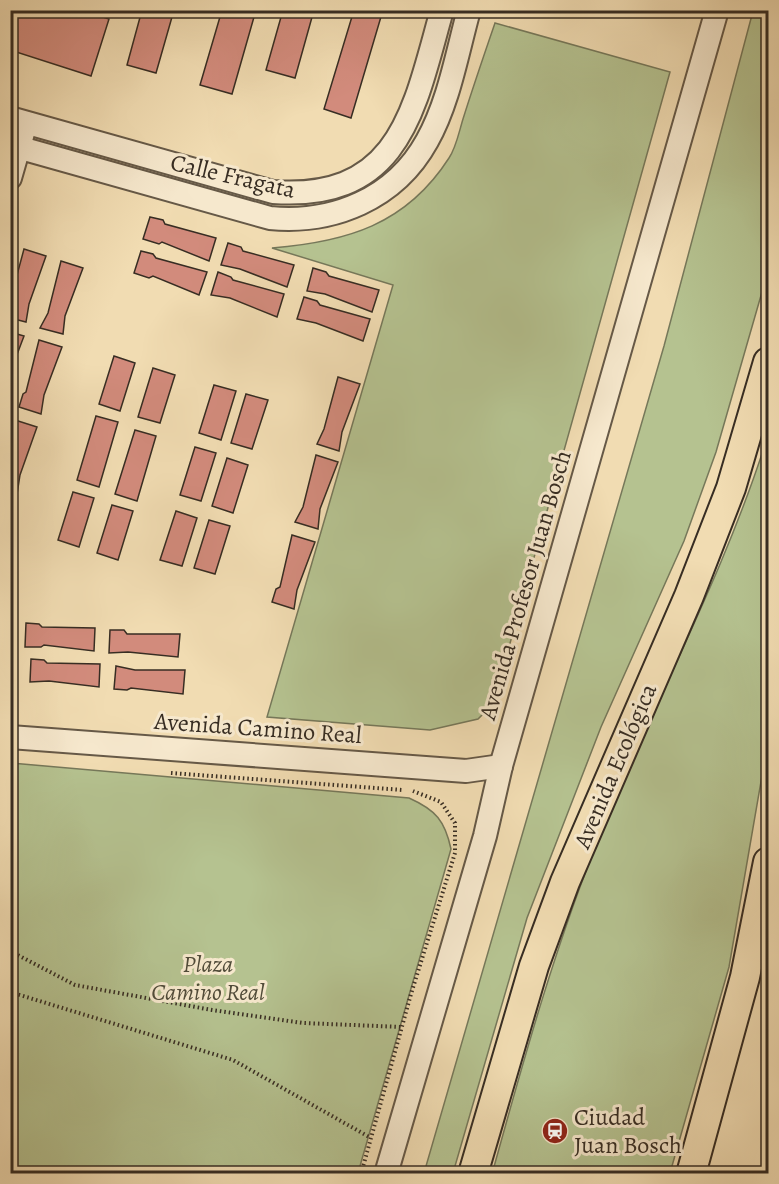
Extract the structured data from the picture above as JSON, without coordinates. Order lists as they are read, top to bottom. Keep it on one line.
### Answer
{"streets":{"main road":["Avenida Ecológica"],"street":["Calle Fragata","Avenida Profesor Juan Bosch","Avenida Camino Real"]},"crossings":[["Avenida Profesor Juan Bosch","Avenida Camino Real"]],"parks":["Plaza Camino Real"],"places":{"station":["Ciudad Juan Bosch"]}}
